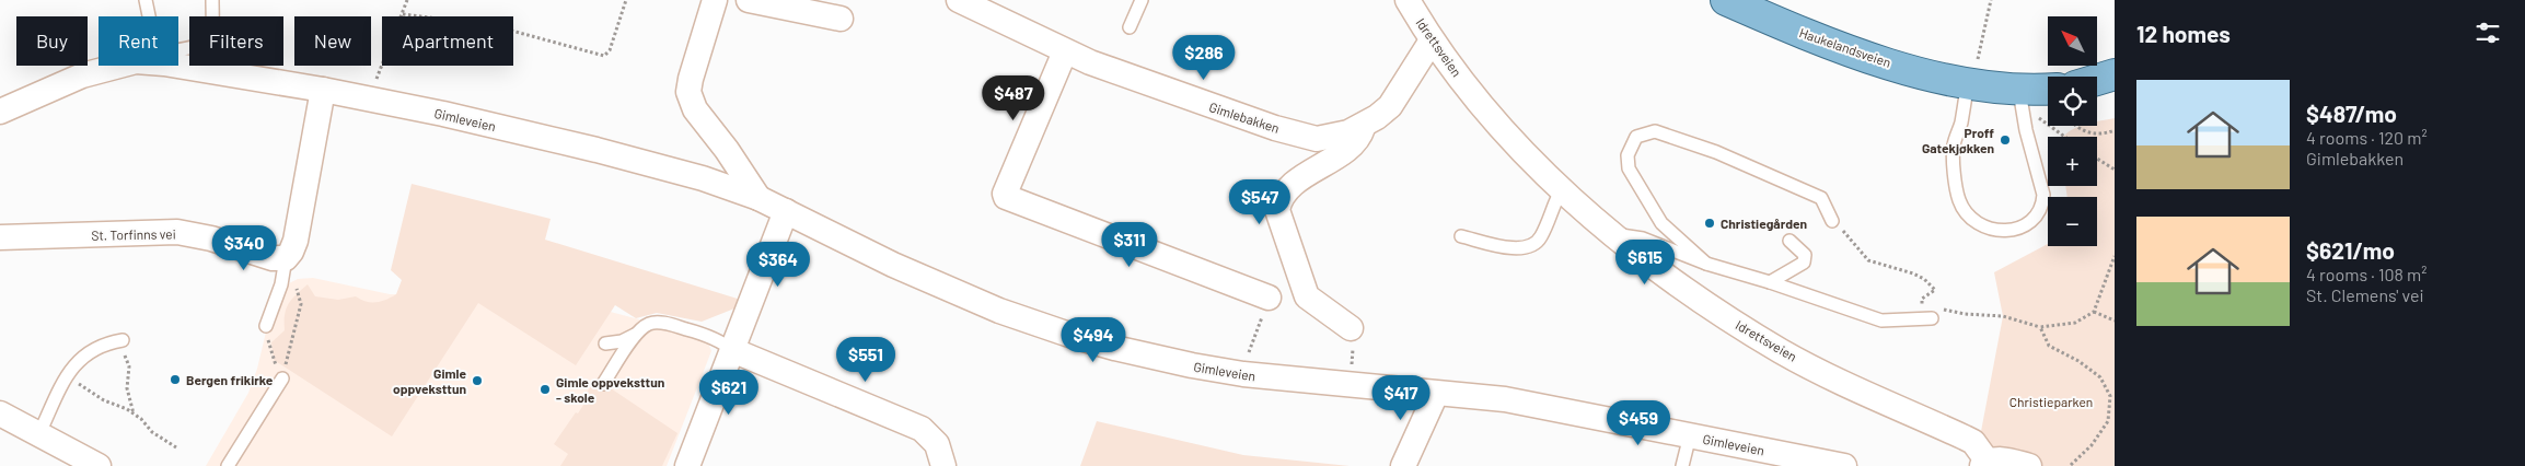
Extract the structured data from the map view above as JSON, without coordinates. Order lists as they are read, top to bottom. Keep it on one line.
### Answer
{"streets":{"main road":["Haukelandsveien"],"street":["Idrettsveien","Gimlebakken","Gimleveien","St. Torfinns vei"]},"crossings":[["Idrettsveien","Gimlebakken"]],"parks":["Christieparken"],"places":["Proff Gatekjøkken","Christiegården","Bergen frikirke","Gimle oppveksttun","Gimle oppveksttun - skole"],"north":"top left","page":{"heading":"12 homes","map_buttons":["+","−"],"chip":["Buy","Rent","Filters","New","Apartment"],"price":["$286","$487","$547","$311","$340","$615","$364","$494","$551","$621","$417","$459"],"list":[{"name":"$487/mo","note":"4 rooms · 120 m² · Gimlebakken"},{"name":"$621/mo","note":"4 rooms · 108 m² · St. Clemens' vei"}]}}
